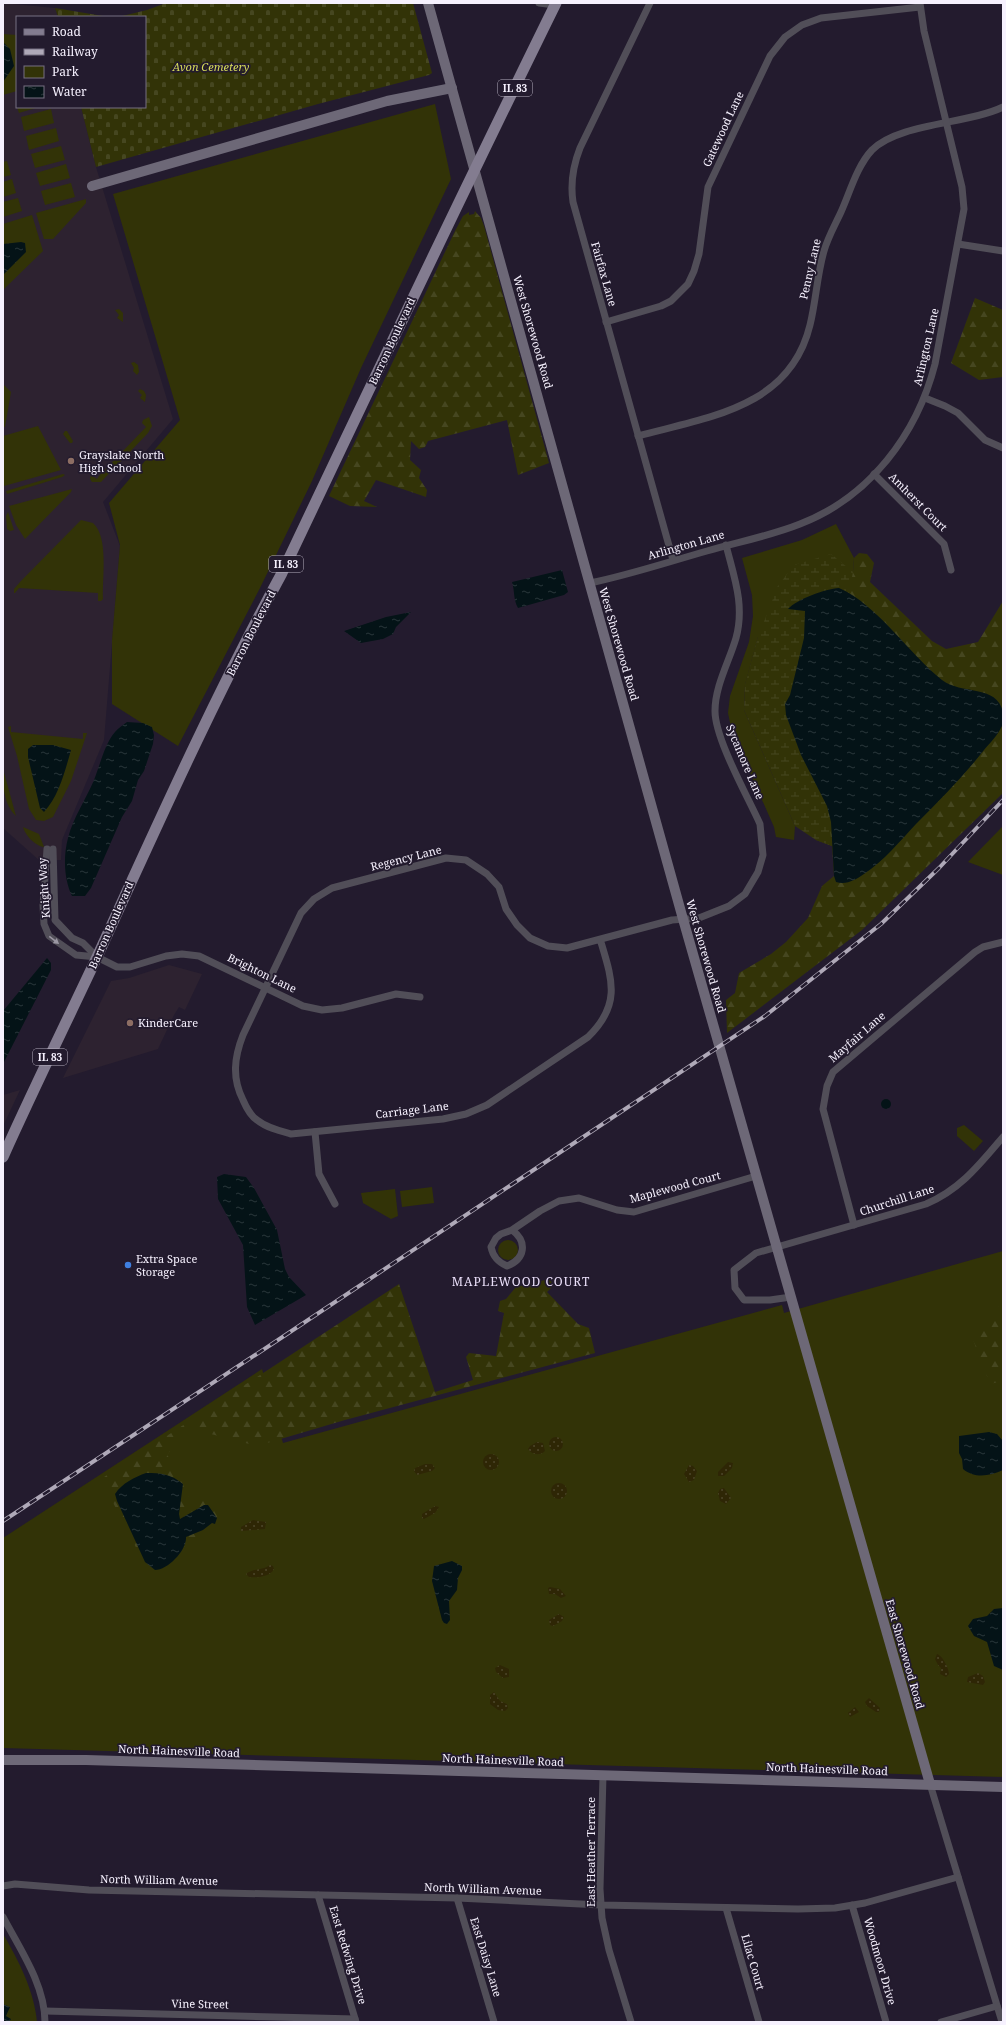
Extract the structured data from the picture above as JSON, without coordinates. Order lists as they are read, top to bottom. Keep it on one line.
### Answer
{"streets":{"main road":["IL 83","West Shorewood Road","Barron Boulevard","East Shorewood Road","North Hainesville Road"],"street":["Gatewood Lane","Penny Lane","Fairfax Lane","Arlington Lane","Amherst Court","Sycamore Lane","Regency Lane","Knight Way","Brighton Lane","Mayfair Lane","Carriage Lane","Maplewood Court","Churchill Lane","East Heather Terrace","North William Avenue","East Redwing Drive","East Daisy Lane","Woodmoor Drive","Lilac Court","Vine Street"]},"crossings":[["Gatewood Lane","Fairfax Lane"],["Gatewood Lane","Arlington Lane"],["Penny Lane","Fairfax Lane"],["Penny Lane","Arlington Lane"],["Fairfax Lane","Arlington Lane"],["West Shorewood Road","Barron Boulevard"],["West Shorewood Road","Arlington Lane"],["West Shorewood Road","Sycamore Lane"],["West Shorewood Road","Regency Lane"],["West Shorewood Road","Maplewood Court"],["West Shorewood Road","Churchill Lane"],["West Shorewood Road","East Shorewood Road"],["Barron Boulevard","Knight Way"],["Barron Boulevard","Brighton Lane"],["Arlington Lane","Amherst Court"],["Arlington Lane","Sycamore Lane"],["Sycamore Lane","Regency Lane"],["Regency Lane","Brighton Lane"],["Regency Lane","Carriage Lane"],["Knight Way","Brighton Lane"],["Brighton Lane","Carriage Lane"],["Mayfair Lane","Churchill Lane"],["Churchill Lane","East Shorewood Road"],["East Shorewood Road","North Hainesville Road"],["East Shorewood Road","North William Avenue"],["North Hainesville Road","East Heather Terrace"],["East Heather Terrace","North William Avenue"],["North William Avenue","East Redwing Drive"],["North William Avenue","East Daisy Lane"],["North William Avenue","Woodmoor Drive"],["North William Avenue","Lilac Court"],["East Redwing Drive","Vine Street"]],"districts":["MAPLEWOOD COURT"],"parks":["Avon Cemetery"],"places":["Grayslake North High School","KinderCare","Extra Space Storage"],"legend":["Road","Railway","Park","Water"]}
